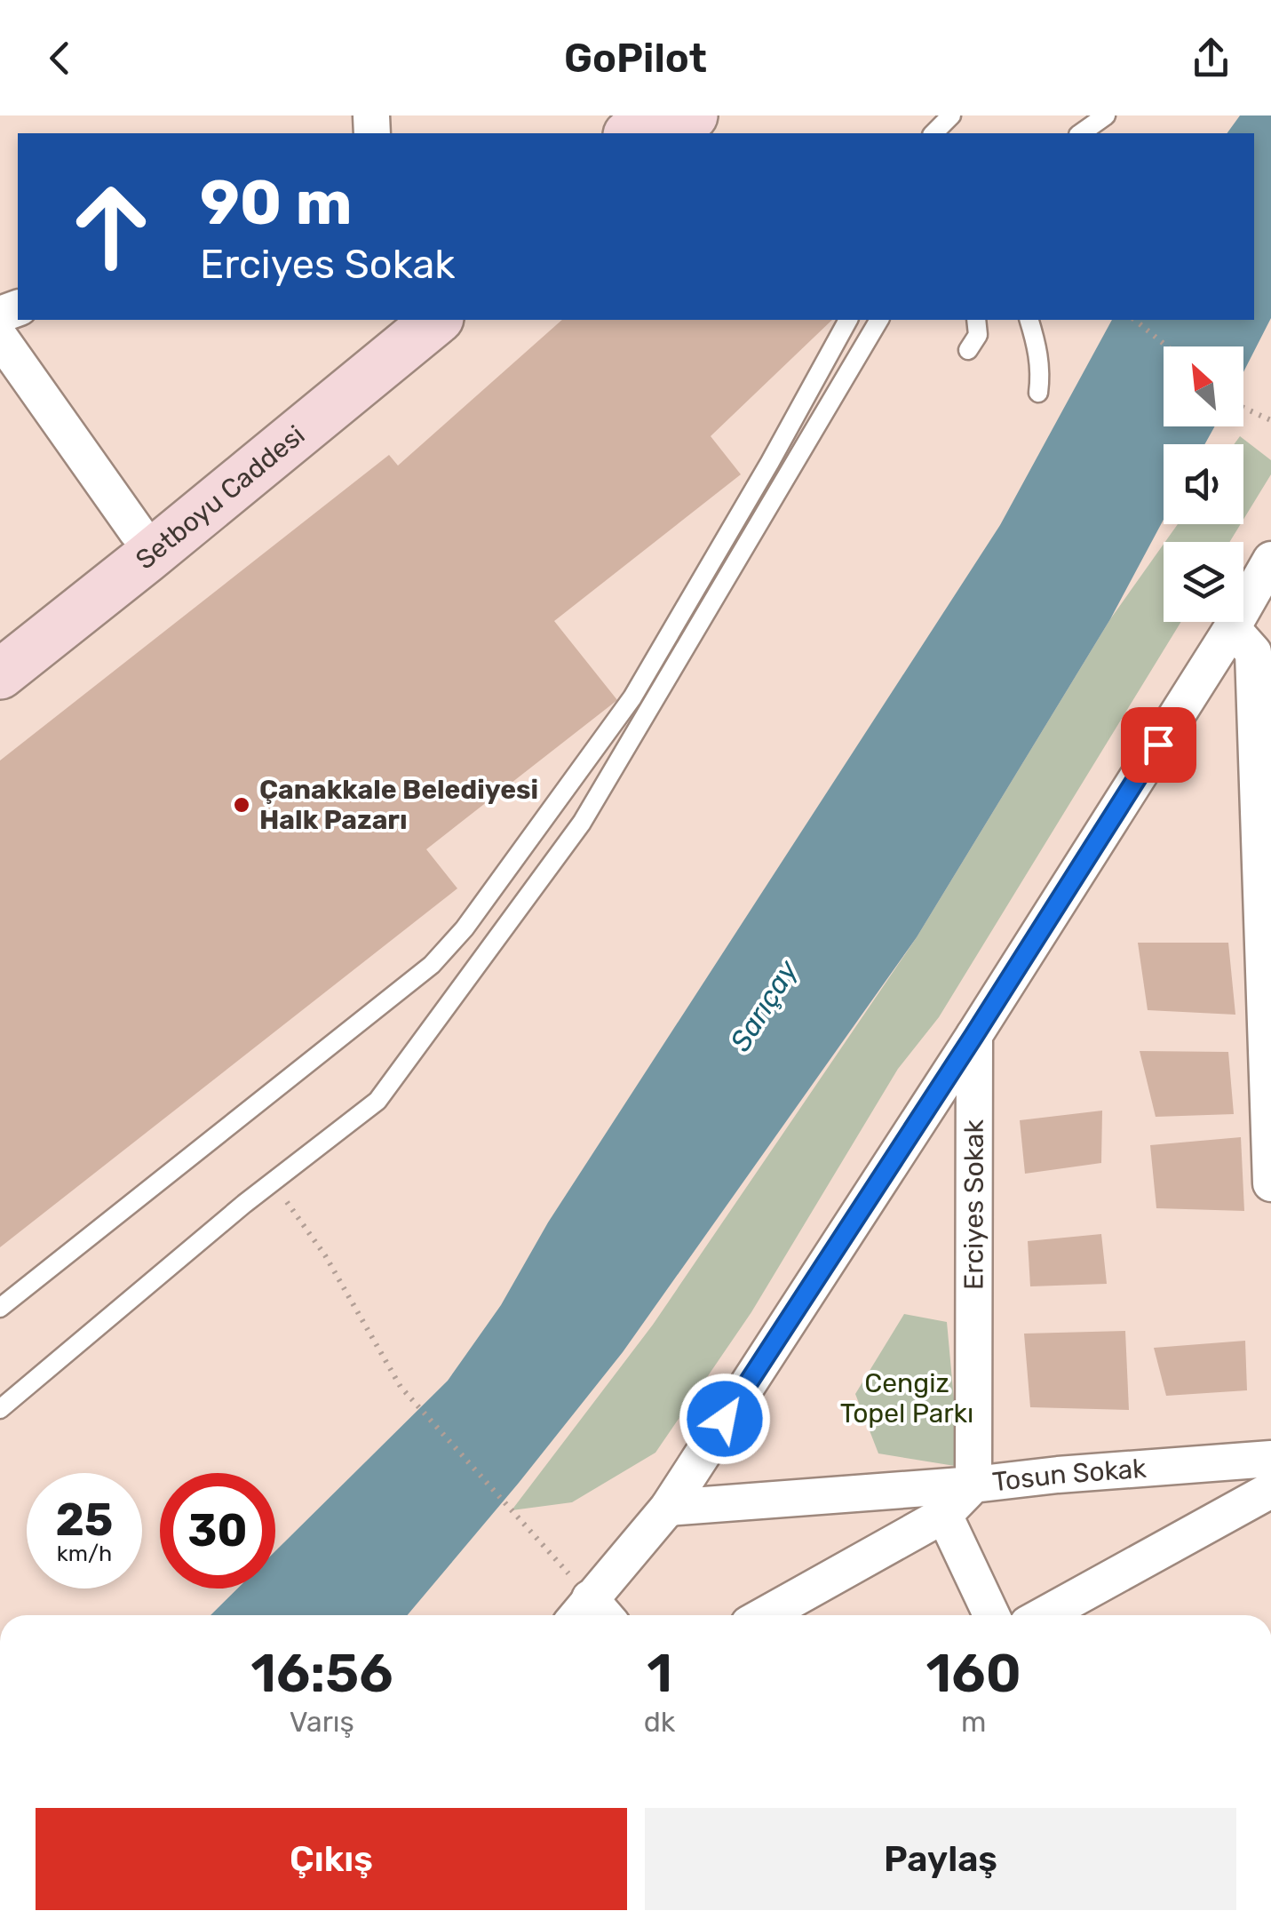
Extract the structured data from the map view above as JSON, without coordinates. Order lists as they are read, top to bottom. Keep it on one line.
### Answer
{"streets":{"main road":["Setboyu Caddesi"],"street":["Erciyes Sokak","Tosun Sokak"]},"crossings":[["Erciyes Sokak","Tosun Sokak"]],"water":["Sarıçay"],"parks":["Cengiz Topel Parkı"],"places":["Çanakkale Belediyesi Halk Pazarı"],"north":"top left","page":{"header":"GoPilot","turn":["90 m","Erciyes Sokak"],"speed":"25 km/h","limit":"30","eta":["16:56","Varış","1","dk","160","m"],"buttons":["Çıkış","Paylaş"]}}
